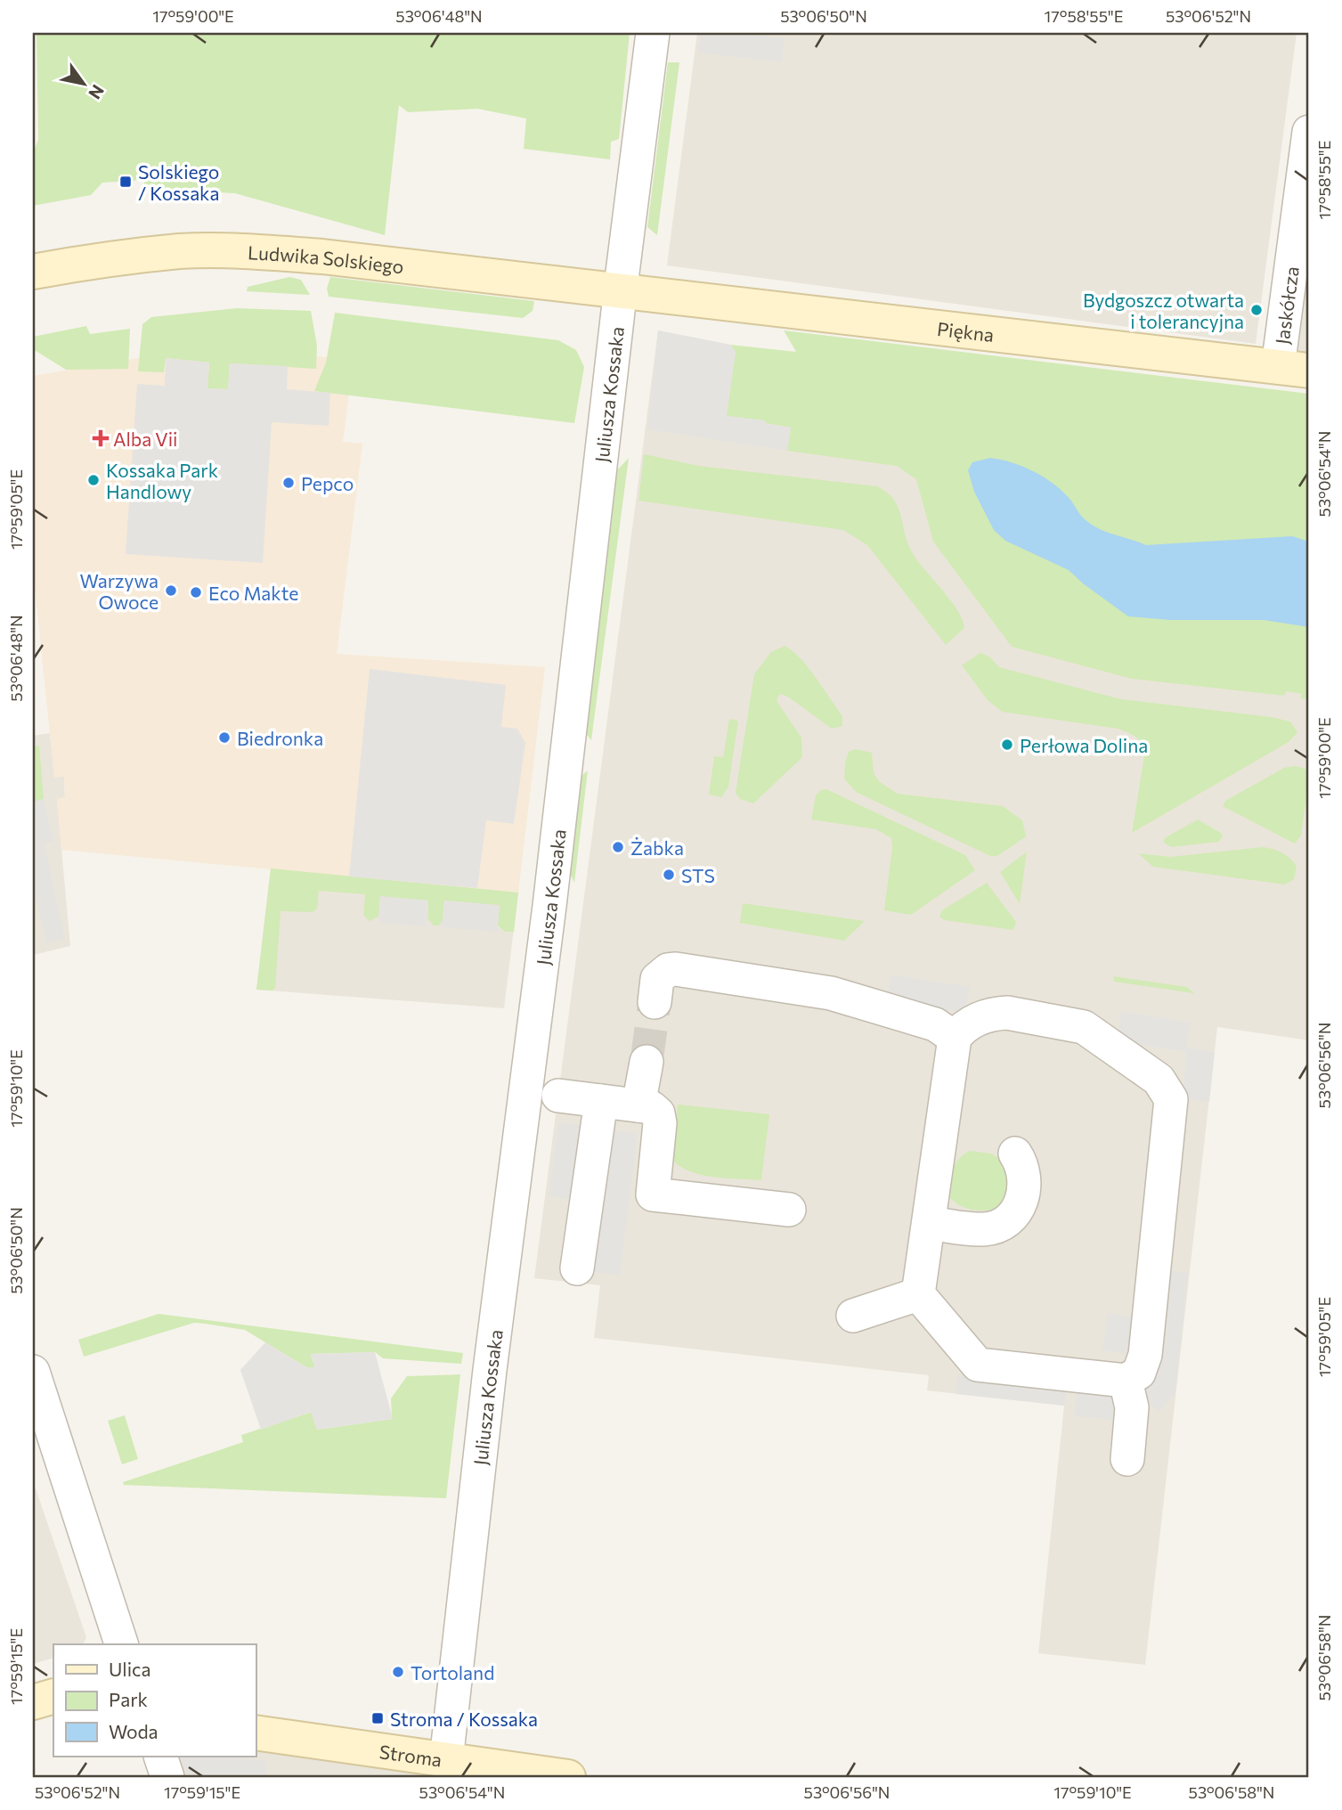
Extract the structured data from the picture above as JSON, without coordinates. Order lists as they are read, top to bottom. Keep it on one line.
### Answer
{"streets":{"street":["Ludwika Solskiego","Jaskółcza","Piękna","Juliusza Kossaka","Stroma"]},"crossings":[["Ludwika Solskiego","Piękna"],["Ludwika Solskiego","Juliusza Kossaka"],["Jaskółcza","Piękna"],["Piękna","Juliusza Kossaka"],["Juliusza Kossaka","Stroma"]],"places":{"transit":["Solskiego / Kossaka","Stroma / Kossaka"],"other":["Bydgoszcz otwarta i tolerancyjna","Kossaka Park Handlowy","Pepco","Warzywa Owoce","Eco Makte","Biedronka","Perłowa Dolina","Żabka","STS","Tortoland"],"health":["Alba Vii"]},"legend":["Ulica","Park","Woda"],"north":"bottom right","coordinates":["17°59'00\"E","53°06'48\"N","53°06'50\"N","17°58'55\"E","53°06'52\"N","53°06'54\"N","17°59'05\"E","53°06'56\"N","17°59'10\"E","53°06'58\"N","17°59'15\"E"]}
